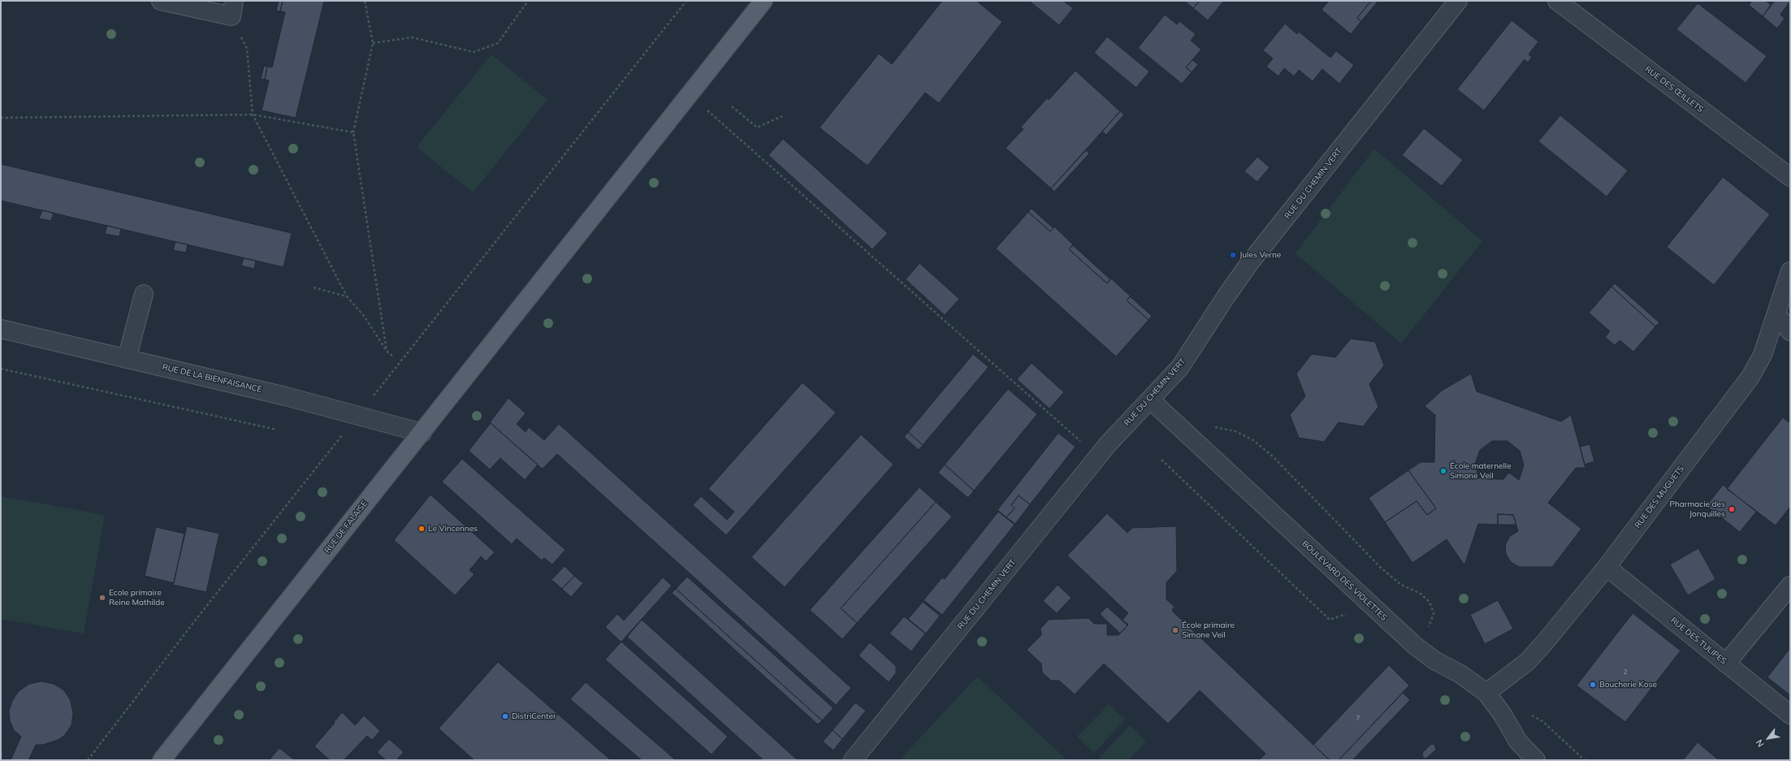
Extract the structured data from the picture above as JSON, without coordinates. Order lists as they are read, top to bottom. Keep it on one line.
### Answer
{"streets":{"main road":["RUE DE FALAISE"],"street":["RUE DES ŒILLETS","RUE DU CHEMIN VERT","RUE DE LA BIENFAISANCE","RUE DES MUGUETS","BOULEVARD DES VIOLETTES","RUE DES TULIPES"]},"crossings":[["RUE DU CHEMIN VERT","BOULEVARD DES VIOLETTES"],["RUE DE LA BIENFAISANCE","RUE DE FALAISE"],["RUE DES MUGUETS","BOULEVARD DES VIOLETTES"],["RUE DES MUGUETS","RUE DES TULIPES"]],"places":["Jules Verne","École maternelle Simone Veil","Pharmacie des Jonquilles","Le Vincennes","Ecole primaire Reine Mathilde","École primaire Simone Veil","Boucherie Kose","DistriCenter"],"house_numbers":["2","7"],"north":"bottom left"}
